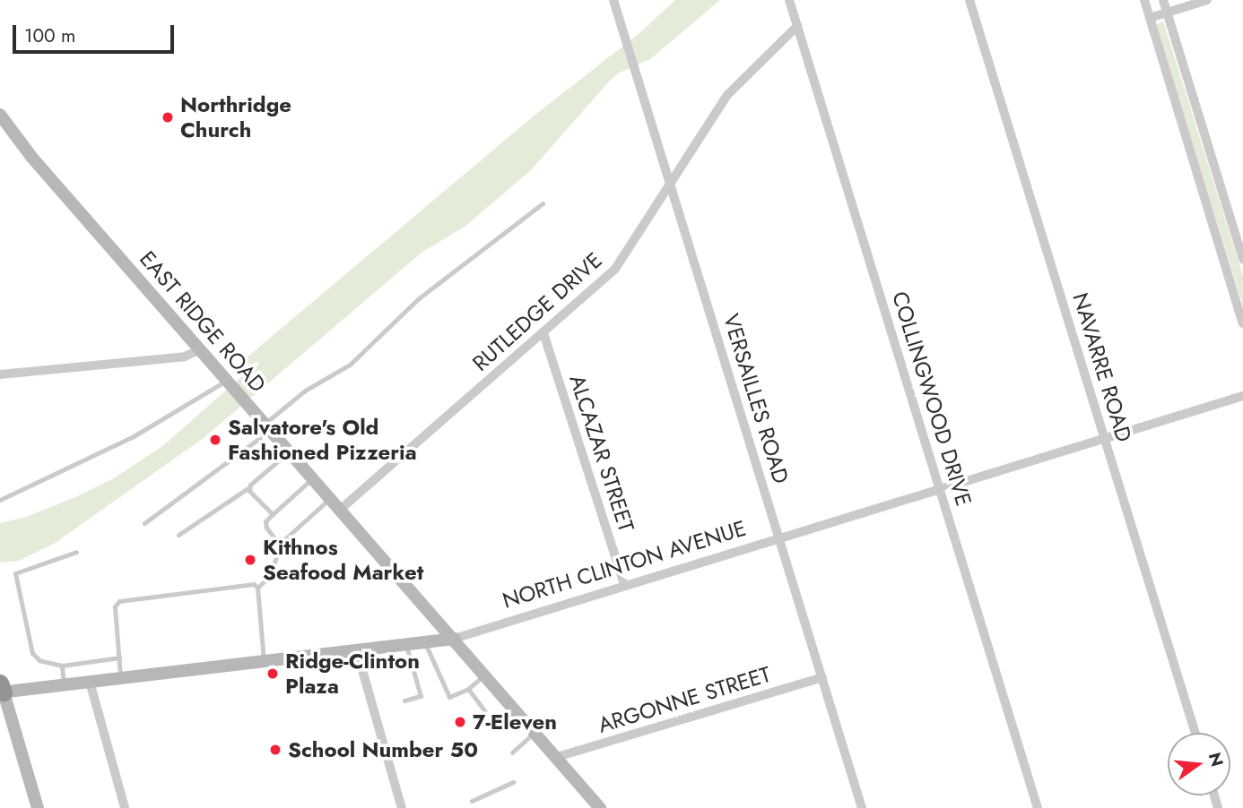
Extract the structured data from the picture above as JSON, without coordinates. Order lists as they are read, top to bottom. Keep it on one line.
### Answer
{"streets":{"main road":["EAST RIDGE ROAD","NORTH CLINTON AVENUE"],"street":["RUTLEDGE DRIVE","NAVARRE ROAD","VERSAILLES ROAD","COLLINGWOOD DRIVE","ALCAZAR STREET","ARGONNE STREET"]},"crossings":[["RUTLEDGE DRIVE","EAST RIDGE ROAD"],["RUTLEDGE DRIVE","VERSAILLES ROAD"],["RUTLEDGE DRIVE","COLLINGWOOD DRIVE"],["RUTLEDGE DRIVE","ALCAZAR STREET"],["EAST RIDGE ROAD","NORTH CLINTON AVENUE"],["EAST RIDGE ROAD","ARGONNE STREET"],["NAVARRE ROAD","NORTH CLINTON AVENUE"],["VERSAILLES ROAD","NORTH CLINTON AVENUE"],["VERSAILLES ROAD","ARGONNE STREET"],["COLLINGWOOD DRIVE","NORTH CLINTON AVENUE"],["ALCAZAR STREET","NORTH CLINTON AVENUE"]],"places":["Northridge Church","Salvatore's Old Fashioned Pizzeria","Kithnos Seafood Market","Ridge-Clinton Plaza","7-Eleven","School Number 50"],"scale_bar":"100 m","north":"right"}
